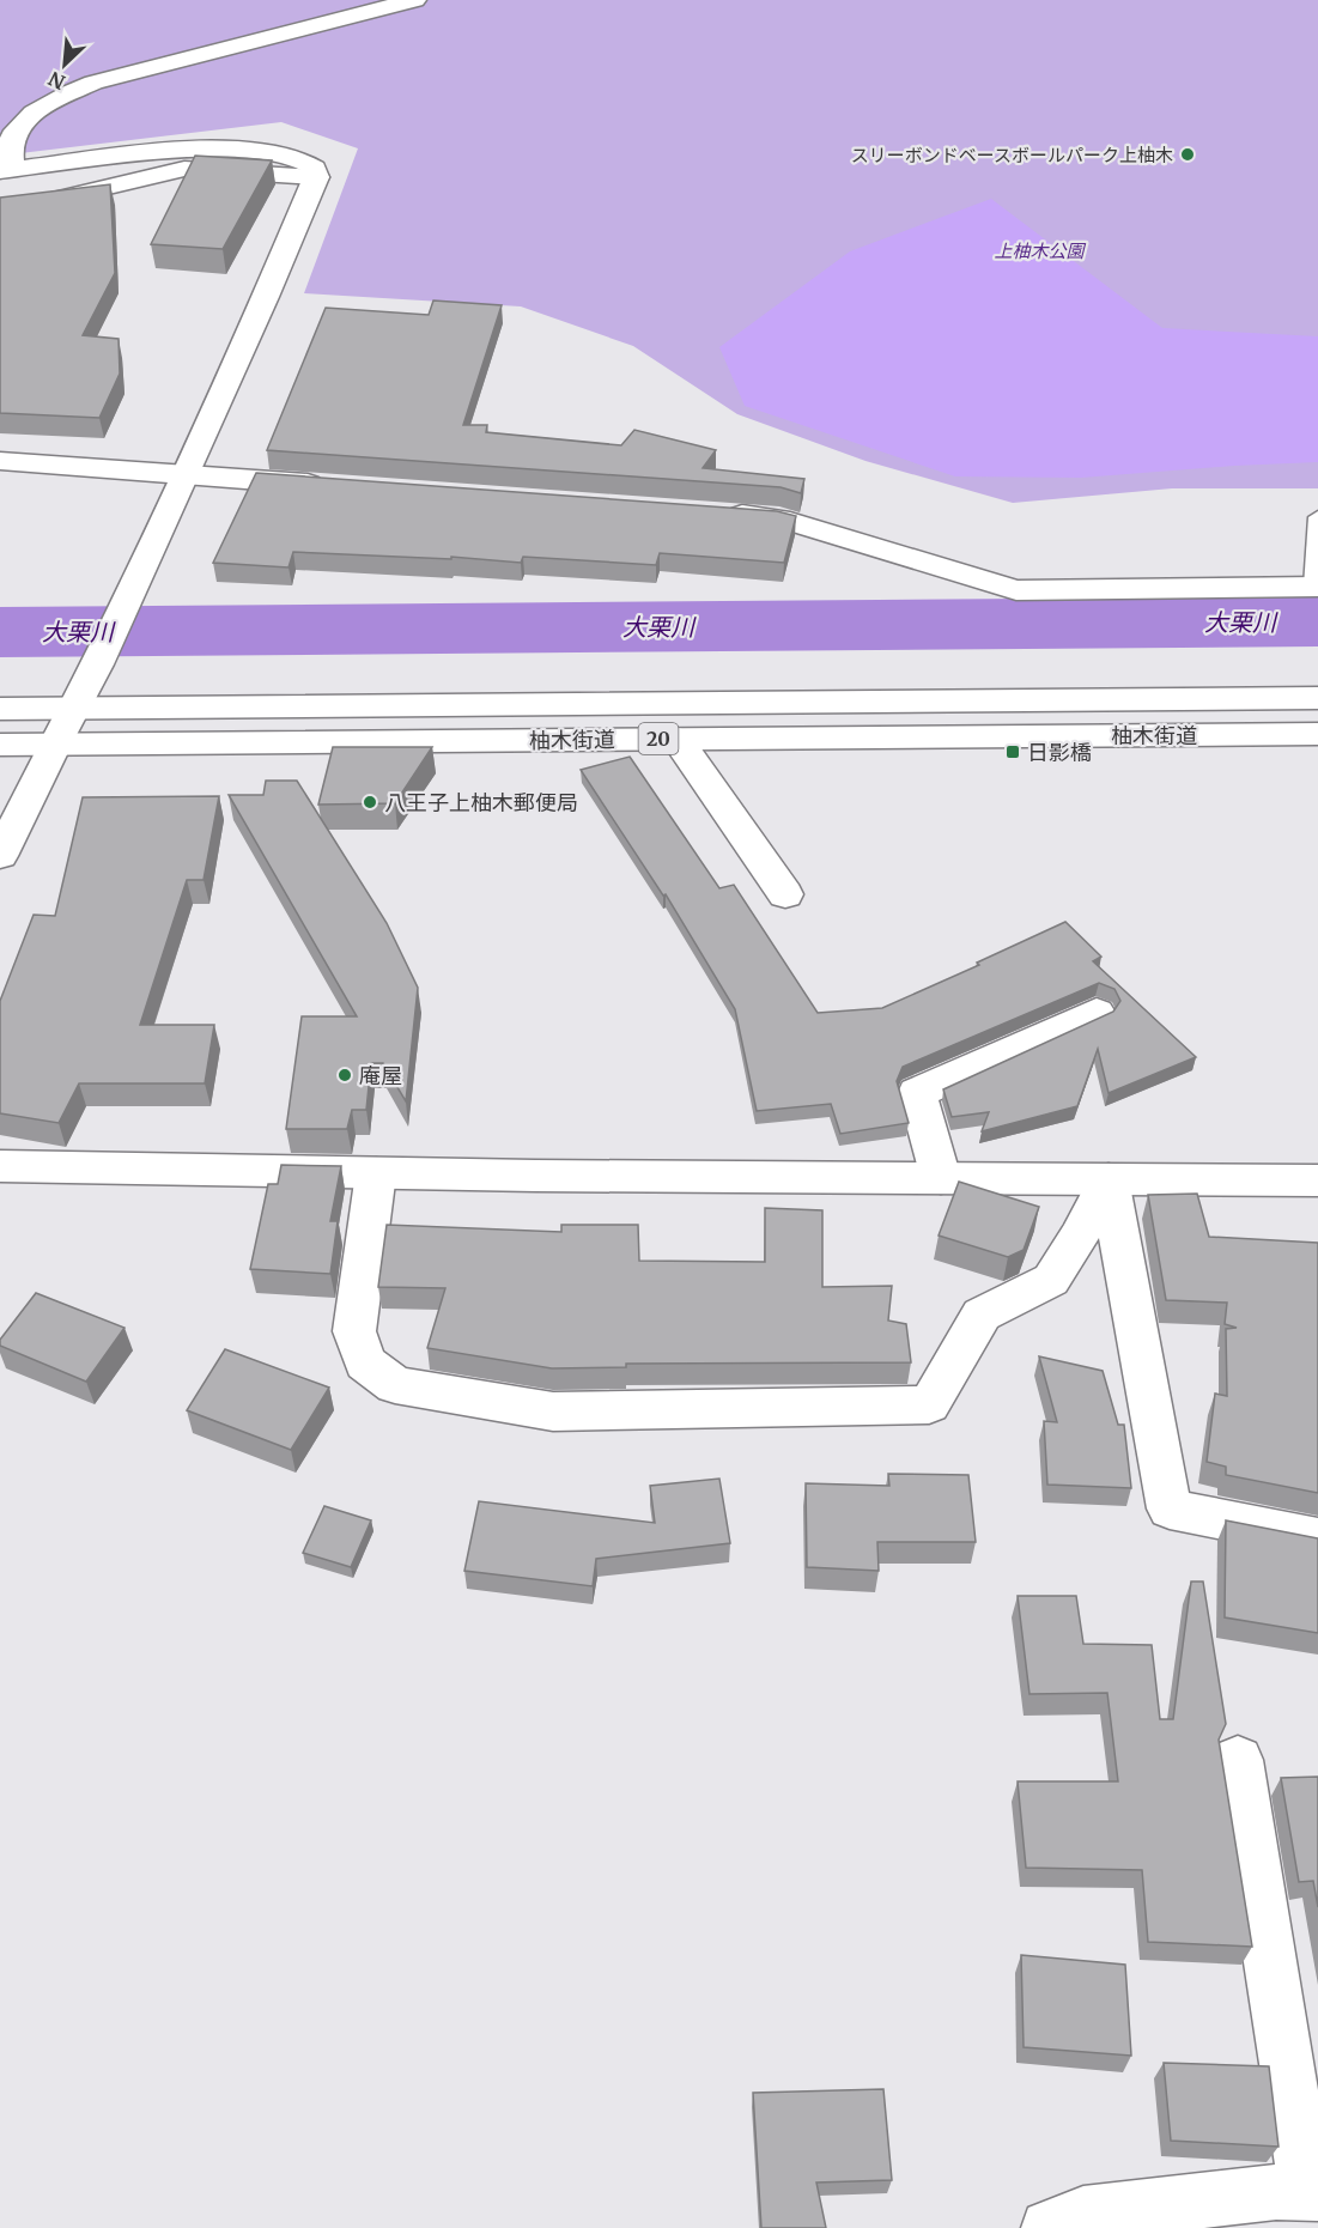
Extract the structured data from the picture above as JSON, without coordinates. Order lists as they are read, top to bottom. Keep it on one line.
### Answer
{"streets":{"street":["柚木街道","20"]},"water":["大栗川"],"parks":["上柚木公園"],"places":{"other":["スリーボンドベースボールパーク上柚木","八王子上柚木郵便局","庵屋"],"transit":["日影橋"]},"north":"bottom left"}
